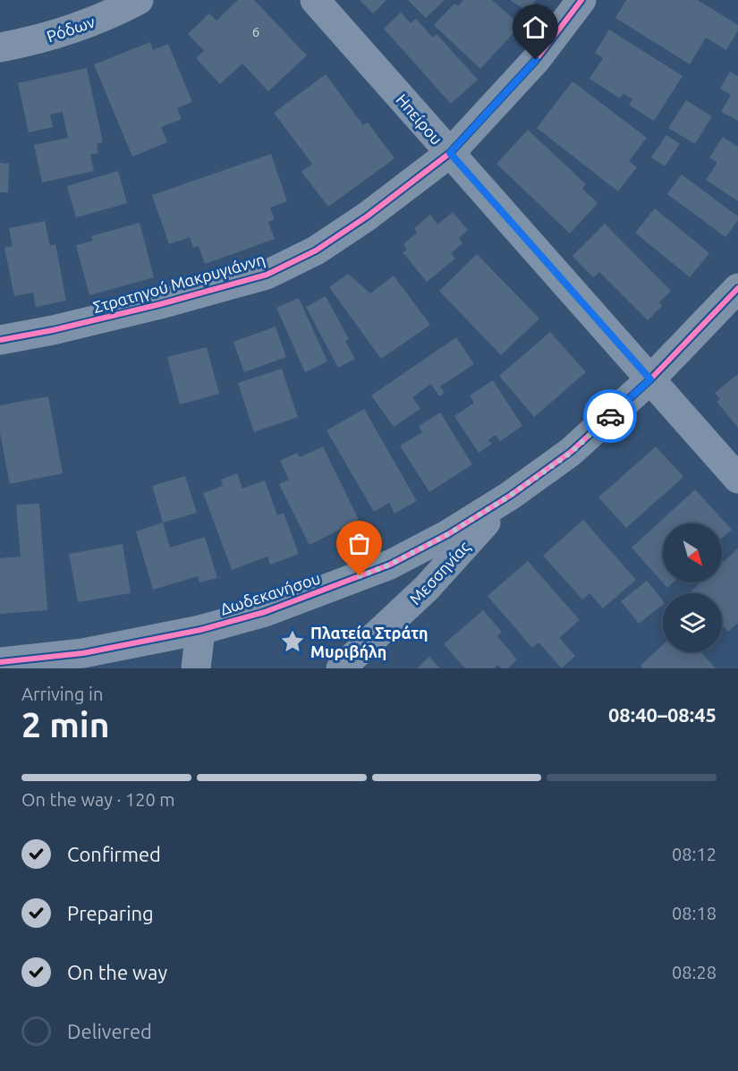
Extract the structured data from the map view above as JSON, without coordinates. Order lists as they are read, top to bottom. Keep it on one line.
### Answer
{"streets":{"street":["Ρόδων","Ηπείρου","Στρατηγού Μακρυγιάννη","Μεσσηνίας","Δωδεκανήσου"]},"crossings":[["Ηπείρου","Στρατηγού Μακρυγιάννη"],["Ηπείρου","Δωδεκανήσου"],["Μεσσηνίας","Δωδεκανήσου"]],"places":{"place":["Πλατεία Στράτη Μυριβήλη"]},"house_numbers":["6"],"north":"bottom right","page":{"heading":["2 min","Arriving in","08:40–08:45"],"bar":"On the way · 120 m","list":[["Confirmed","08:12"],["Preparing","08:18"],["On the way","08:28"],"Delivered"]}}
